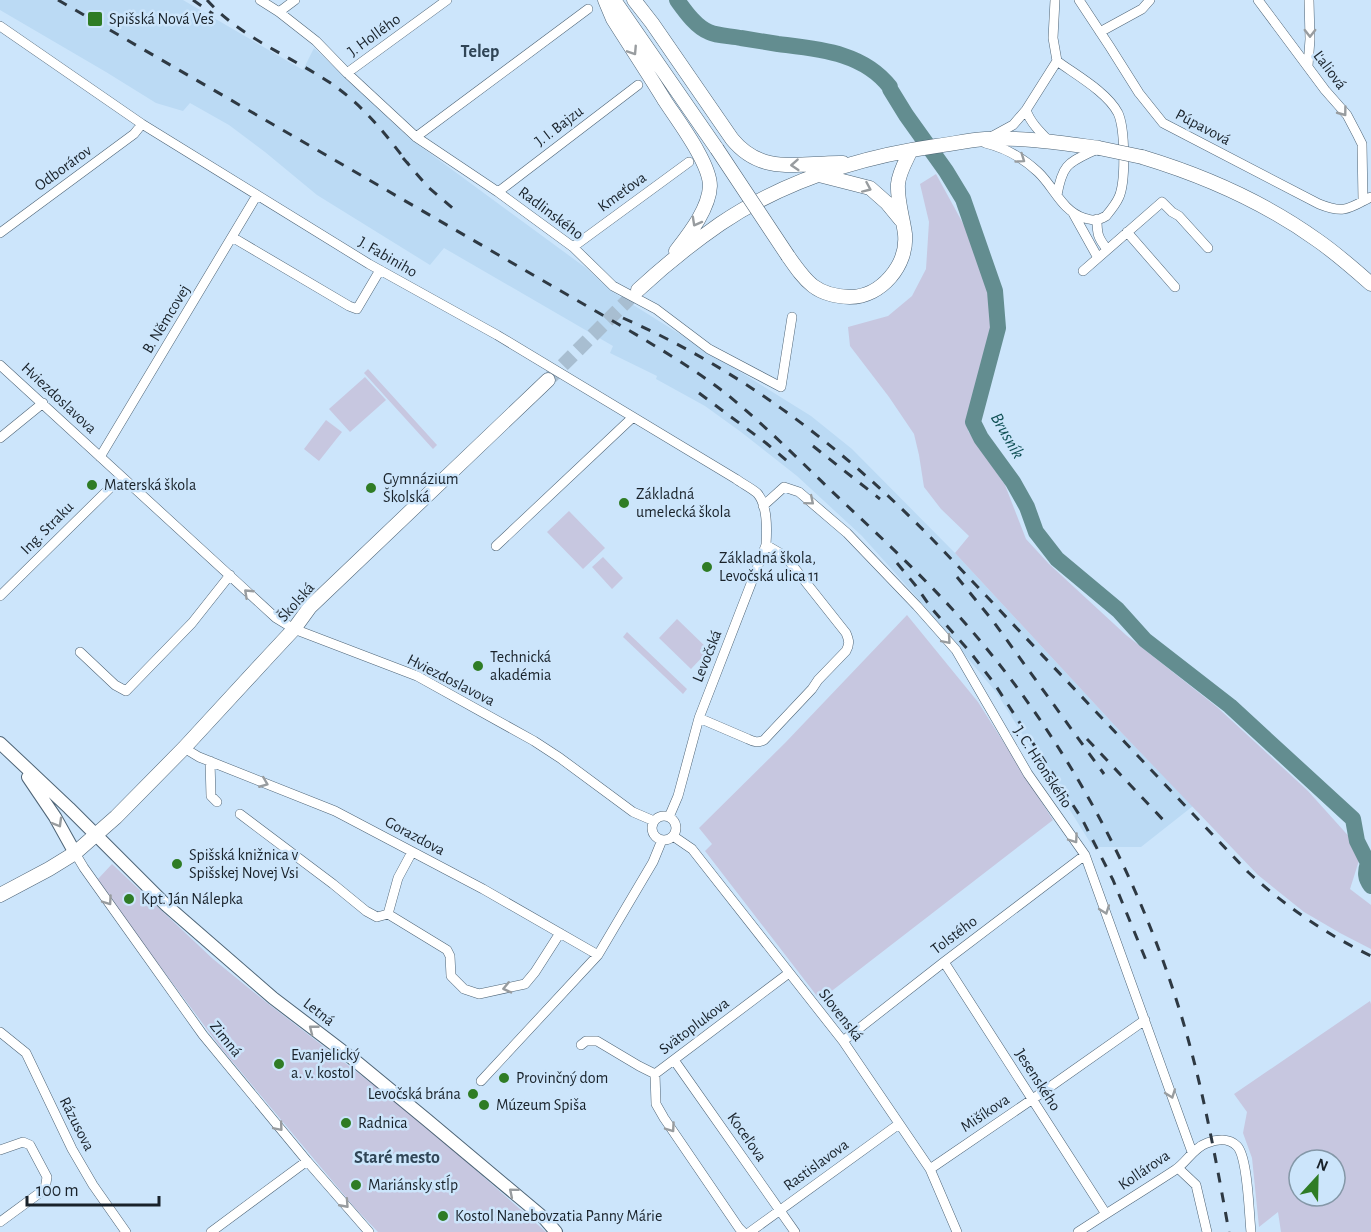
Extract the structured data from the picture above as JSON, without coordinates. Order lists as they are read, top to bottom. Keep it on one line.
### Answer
{"streets":{"main road":["Školská"],"street":["J. Hollého","Ľaliová","J. I. Bajzu","Púpavová","Odborárov","Kmeťova","Radlinského","J. Fabiniho","B. Němcovej","Hviezdoslavova","Ing. Straku","Levočská","J. C. Hronského","Gorazdova","Tolstého","Letná","Slovenská","Svätoplukova","Zimná","Jesenského","Mišíkova","Rázusova","Koceľova","Rastislavova","Kollárova"]},"crossings":[["J. Hollého","Radlinského"],["Ľaliová","Púpavová"],["J. I. Bajzu","Radlinského"],["Odborárov","J. Fabiniho"],["Kmeťova","Radlinského"],["J. Fabiniho","B. Němcovej"],["J. Fabiniho","Levočská"],["J. Fabiniho","J. C. Hronského"],["B. Němcovej","Hviezdoslavova"],["Hviezdoslavova","Školská"],["Hviezdoslavova","Levočská"],["Hviezdoslavova","Slovenská"],["Školská","Gorazdova"],["Školská","Letná"],["Školská","Zimná"],["Levočská","J. C. Hronského"],["Levočská","Slovenská"],["J. C. Hronského","Tolstého"],["J. C. Hronského","Mišíkova"],["J. C. Hronského","Kollárova"],["Tolstého","Slovenská"],["Tolstého","Jesenského"],["Slovenská","Svätoplukova"],["Slovenská","Mišíkova"],["Slovenská","Rastislavova"],["Svätoplukova","Koceľova"],["Jesenského","Mišíkova"],["Jesenského","Kollárova"],["Koceľova","Rastislavova"]],"one_way":["Ľaliová","J. C. Hronského","Letná","Zimná"],"districts":["Telep","Staré mesto"],"water":["Brusník"],"places":{"transit":["Spišská Nová Ves"],"other":["Materská škola","Gymnázium Školská","Základná umelecká škola","Základná škola, Levočská ulica 11","Technická akadémia","Spišská knižnica v Spišskej Novej Vsi","Kpt. Ján Nálepka","Evanjelický a. v. kostol","Provinčný dom","Levočská brána","Múzeum Spiša","Radnica","Mariánsky stĺp","Kostol Nanebovzatia Panny Márie"]},"scale_bar":"100 m","north":"top"}
